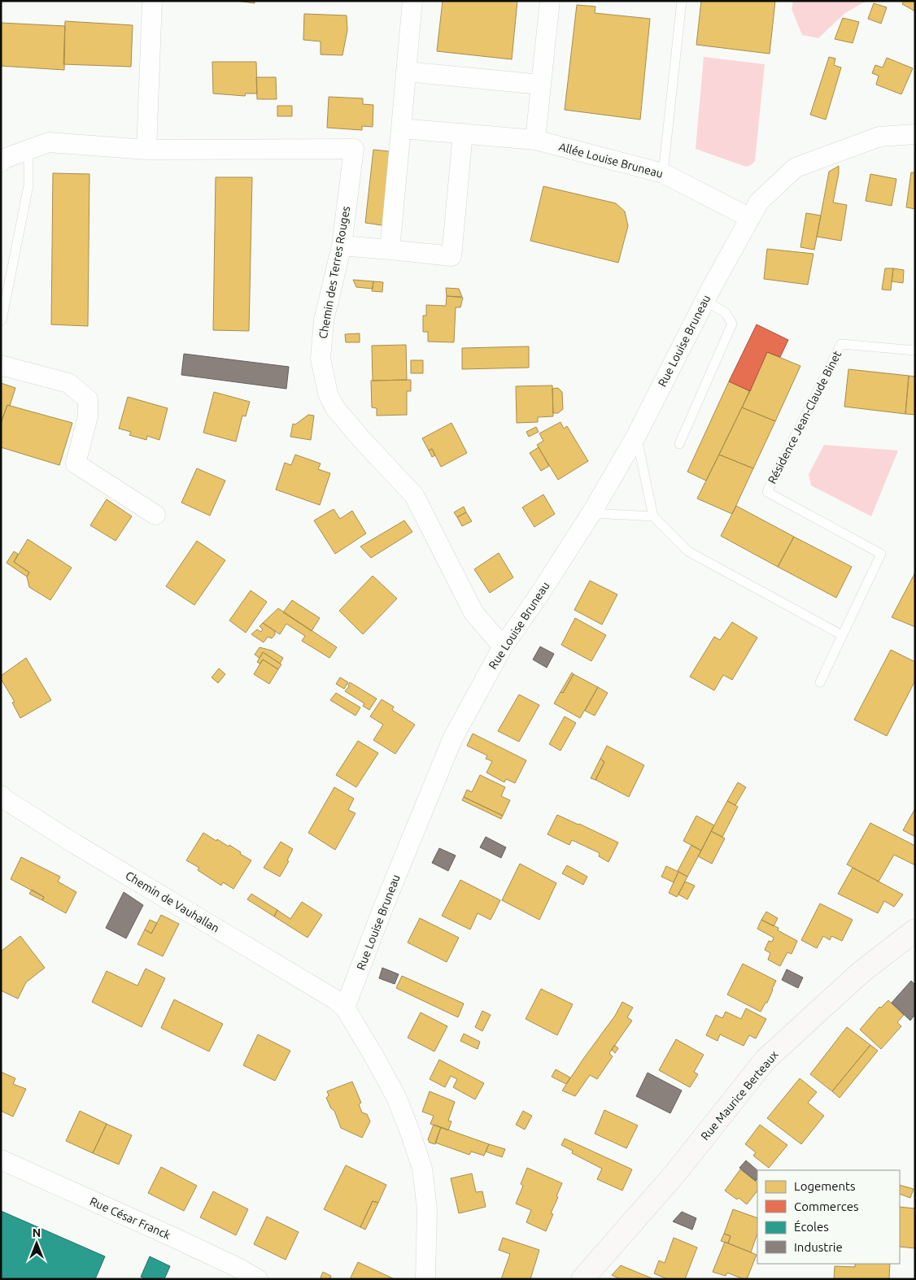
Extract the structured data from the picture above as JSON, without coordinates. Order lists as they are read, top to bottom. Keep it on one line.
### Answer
{"streets":{"main road":["Rue Maurice Berteaux"],"street":["Allée Louise Bruneau","Chemin des Terres Rouges","Rue Louise Bruneau","Chemin de Vauhallan","Rue César Franck"],"lane":["Résidence Jean-Claude Binet"]},"crossings":[["Allée Louise Bruneau","Rue Louise Bruneau"],["Chemin des Terres Rouges","Rue Louise Bruneau"],["Rue Louise Bruneau","Chemin de Vauhallan"]],"legend":["Logements","Commerces","Écoles","Industrie"],"north":"top"}
